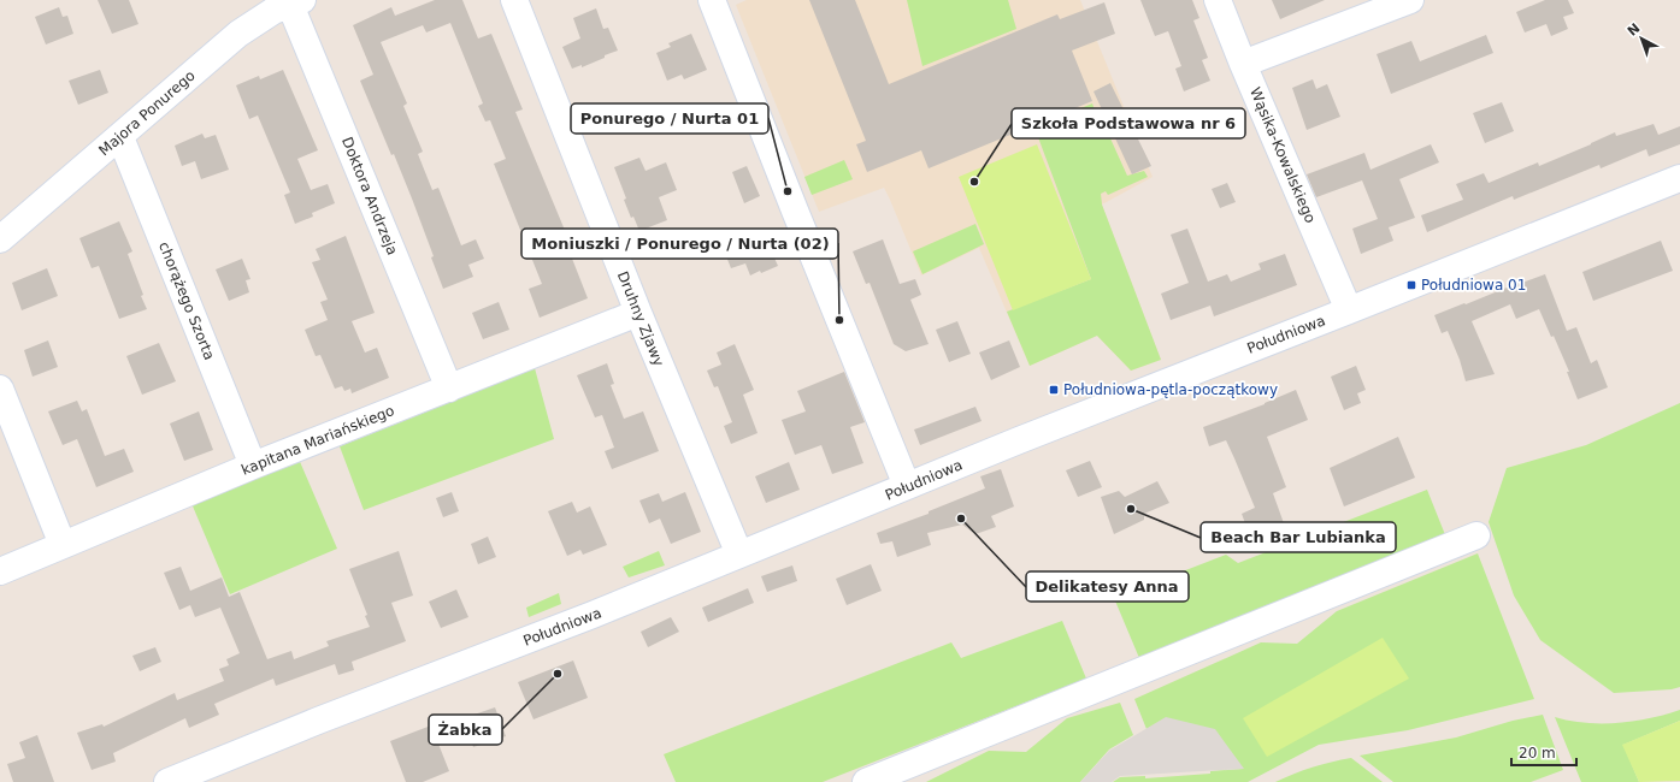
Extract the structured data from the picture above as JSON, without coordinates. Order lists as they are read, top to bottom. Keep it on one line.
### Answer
{"streets":{"street":["Majora Ponurego","Wąsika-Kowalskiego","Doktora Andrzeja","chorążego Szorta","Druhny Zjawy","Południowa","kapitana Mariańskiego"]},"crossings":[["Majora Ponurego","Doktora Andrzeja"],["Majora Ponurego","chorążego Szorta"],["Wąsika-Kowalskiego","Południowa"],["Doktora Andrzeja","kapitana Mariańskiego"],["chorążego Szorta","kapitana Mariańskiego"],["Druhny Zjawy","Południowa"],["Druhny Zjawy","kapitana Mariańskiego"]],"places":{"other":["Szkoła Podstawowa nr 6","Ponurego / Nurta 01","Moniuszki / Ponurego / Nurta (02)","Beach Bar Lubianka","Delikatesy Anna","Żabka"],"transit":["Południowa 01","Południowa-pętla-początkowy"]},"scale_bar":"20 m","north":"top left"}
